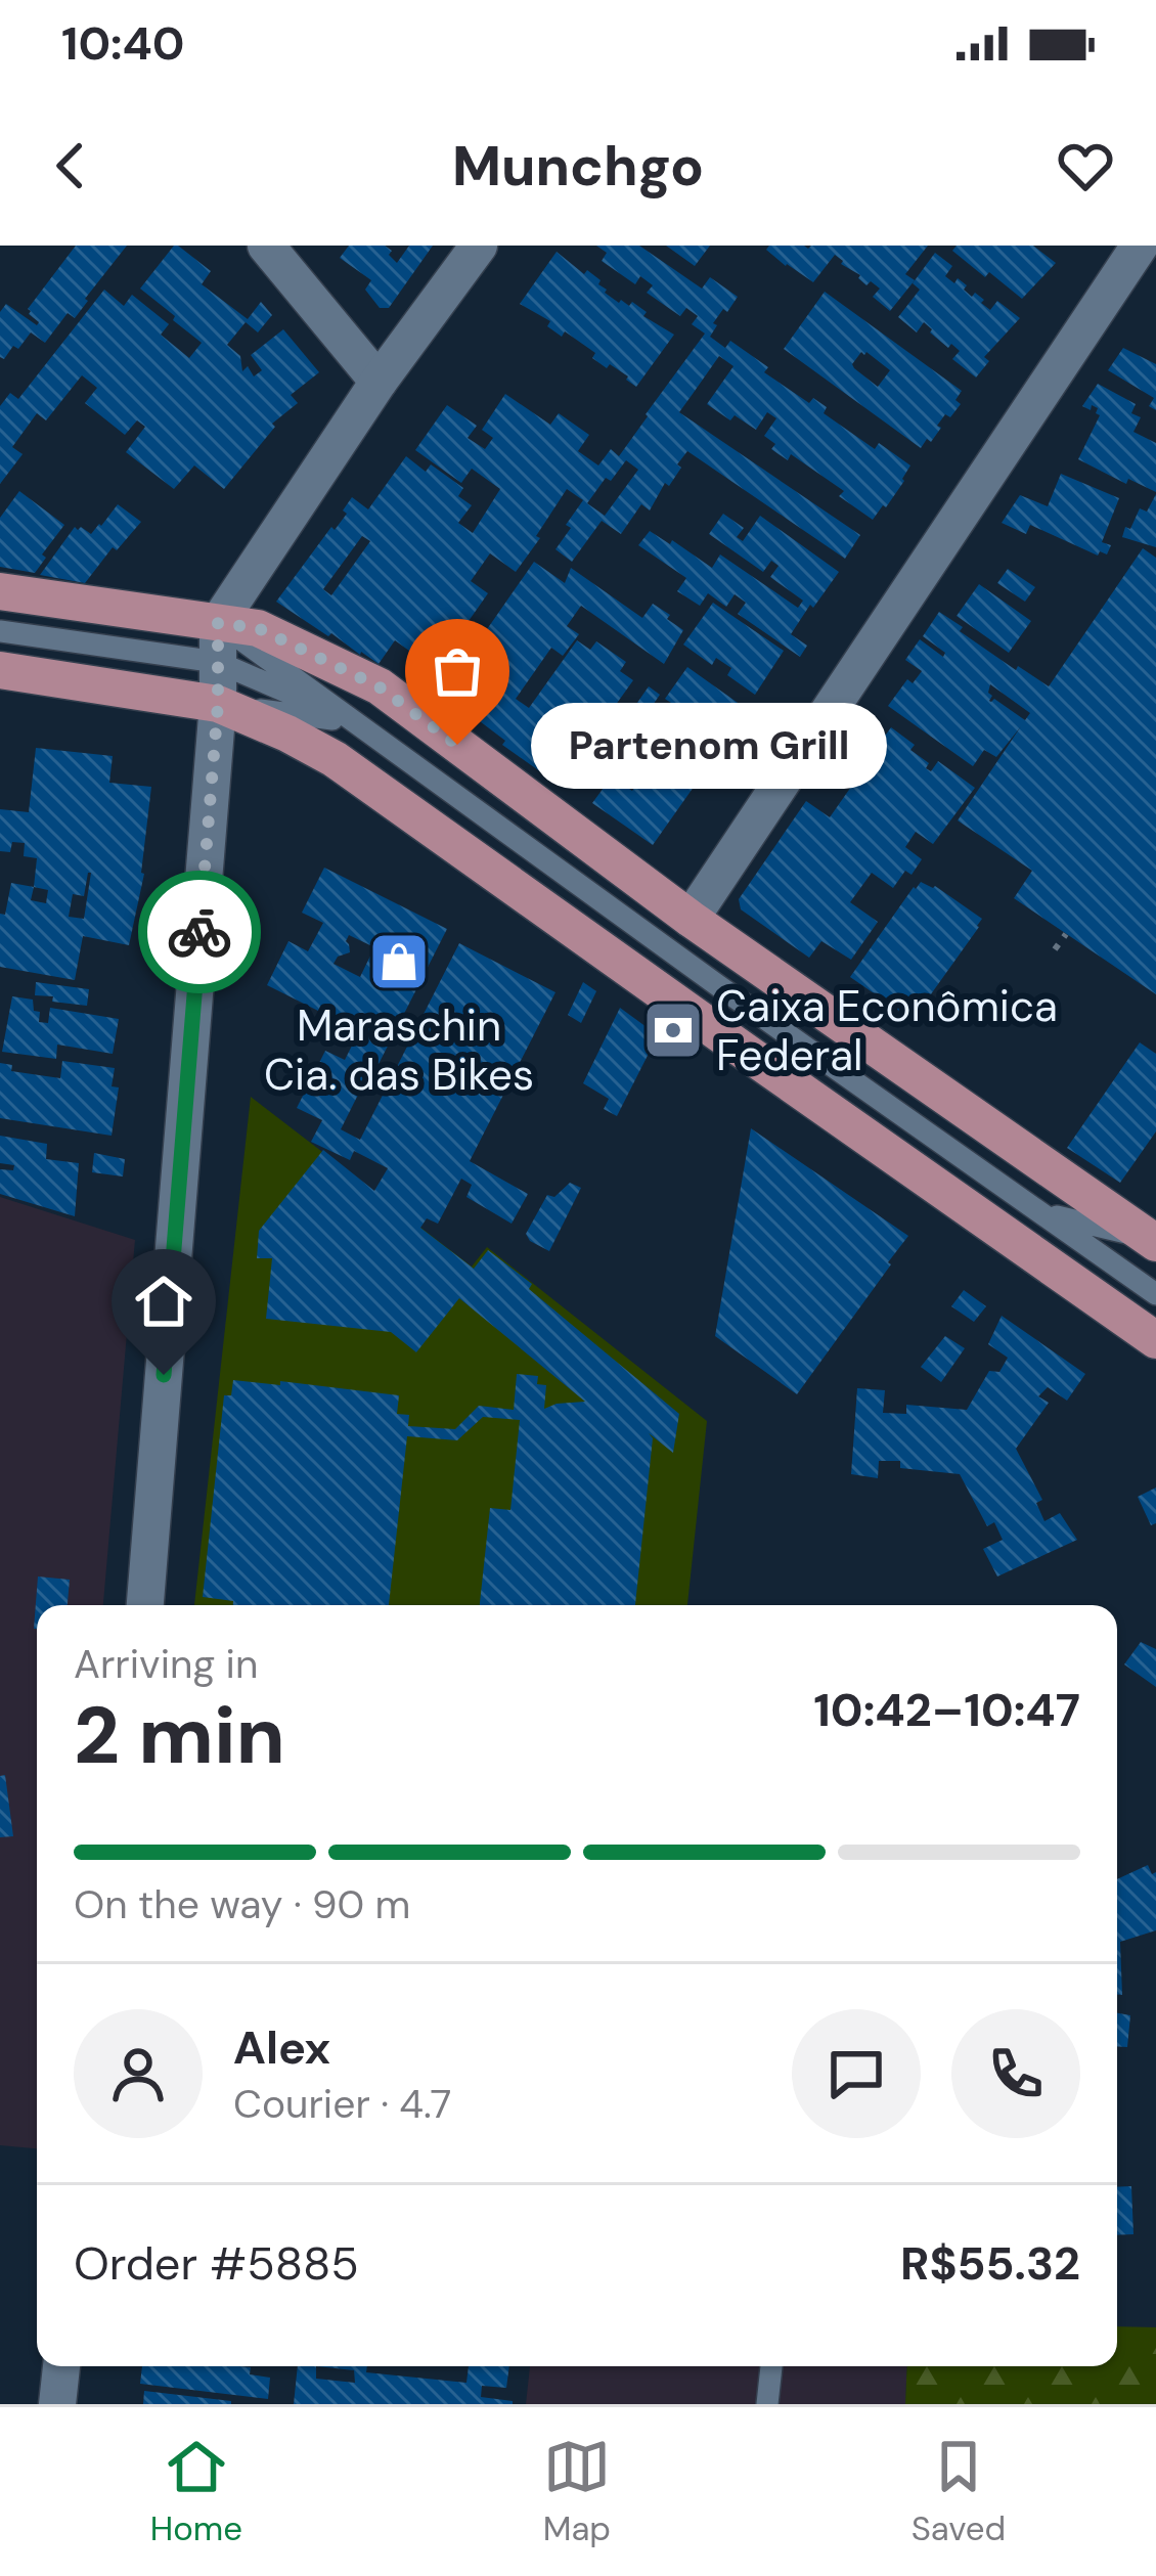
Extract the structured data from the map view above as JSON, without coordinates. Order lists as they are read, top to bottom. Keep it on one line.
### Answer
{"places":{"other":["Partenom Grill"],"shop":["Maraschin Cia. das Bikes"],"bank":["Caixa Econômica Federal"]},"page":{"status":"10:40","header":"Munchgo","bubble":"Partenom Grill","heading":["2 min","Arriving in","10:42–10:47"],"panel":["Alex","Courier · 4.7","Order #5885","R$55.32"],"bar":"On the way · 90 m","tabs":["Home","Map","Saved"]}}
